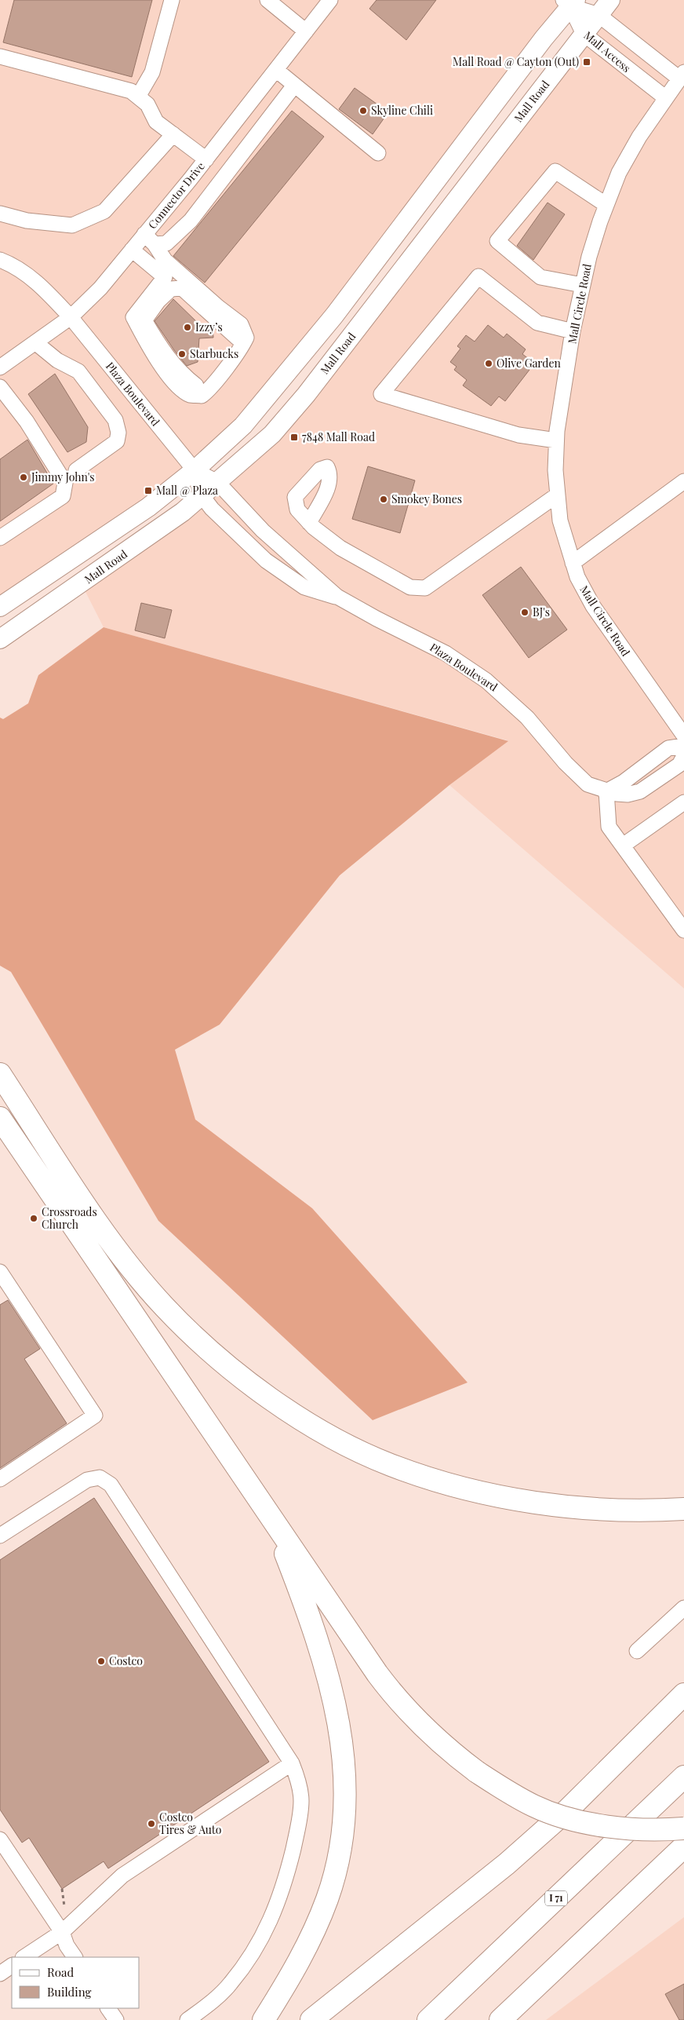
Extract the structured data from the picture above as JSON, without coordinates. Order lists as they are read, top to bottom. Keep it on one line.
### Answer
{"streets":{"highway":["I 71"],"main road":["Mall Road"],"street":["Mall Access","Connector Drive","Mall Circle Road","Plaza Boulevard"]},"crossings":[["Mall Access","Mall Road"],["Mall Access","Mall Circle Road"],["Mall Road","Plaza Boulevard"],["Connector Drive","Plaza Boulevard"]],"places":{"transit":["Mall Road @ Cayton (Out)","7848 Mall Road","Mall @ Plaza"],"other":["Skyline Chili","Izzy’s","Starbucks","Olive Garden","Jimmy John's","Smokey Bones","BJ's","Crossroads Church","Costco","Costco Tires & Auto"]},"legend":["Road","Building"]}
